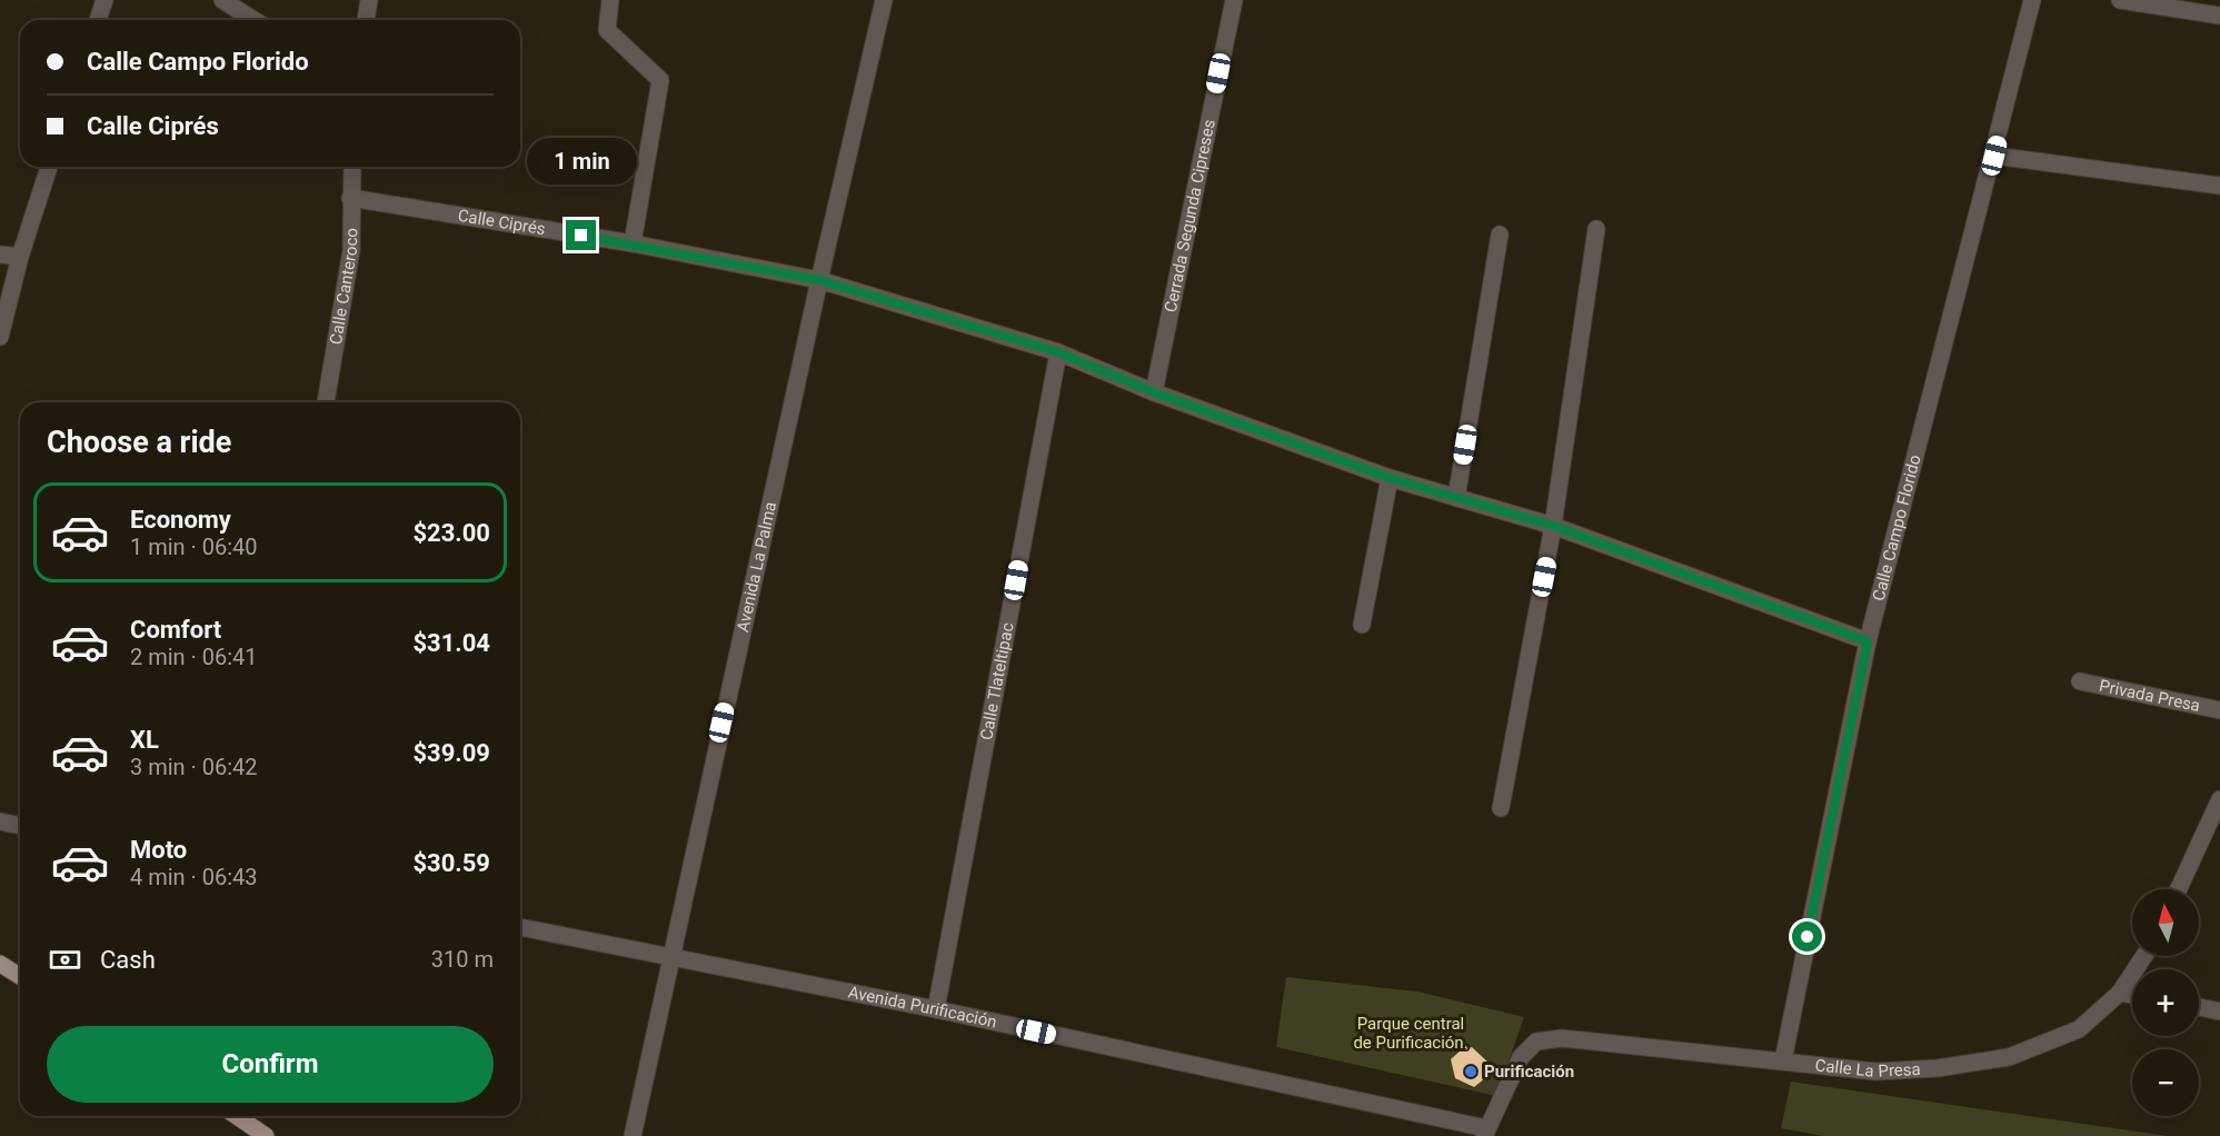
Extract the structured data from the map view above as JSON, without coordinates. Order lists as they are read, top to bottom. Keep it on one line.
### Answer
{"streets":{"street":["Cerrada Segunda Cipreses","Calle Ciprés","Calle Canteroco","Calle Campo Florido","Avenida La Palma","Calle Tlateltipac","Privada Presa","Avenida Purificación","Calle La Presa"]},"crossings":[["Cerrada Segunda Cipreses","Calle Ciprés"],["Calle Ciprés","Calle Canteroco"],["Calle Ciprés","Calle Campo Florido"],["Calle Ciprés","Avenida La Palma"],["Calle Ciprés","Calle Tlateltipac"],["Calle Campo Florido","Calle La Presa"],["Avenida La Palma","Avenida Purificación"],["Calle Tlateltipac","Avenida Purificación"],["Avenida Purificación","Calle La Presa"]],"parks":["Parque central de Purificación."],"places":["Purificación"],"north":"top","page":{"banner":["Calle Campo Florido","Calle Ciprés"],"bubble":"1 min","heading":"Choose a ride","list":[{"name":"Economy","note":"1 min · 06:40","value":"$23.00"},{"name":"Comfort","note":"2 min · 06:41","value":"$31.04"},{"name":"XL","note":"3 min · 06:42","value":"$39.09"},{"name":"Moto","note":"4 min · 06:43","value":"$30.59"}],"map_buttons":["+","−"],"pay":["Cash","310 m"],"buttons":"Confirm"}}
